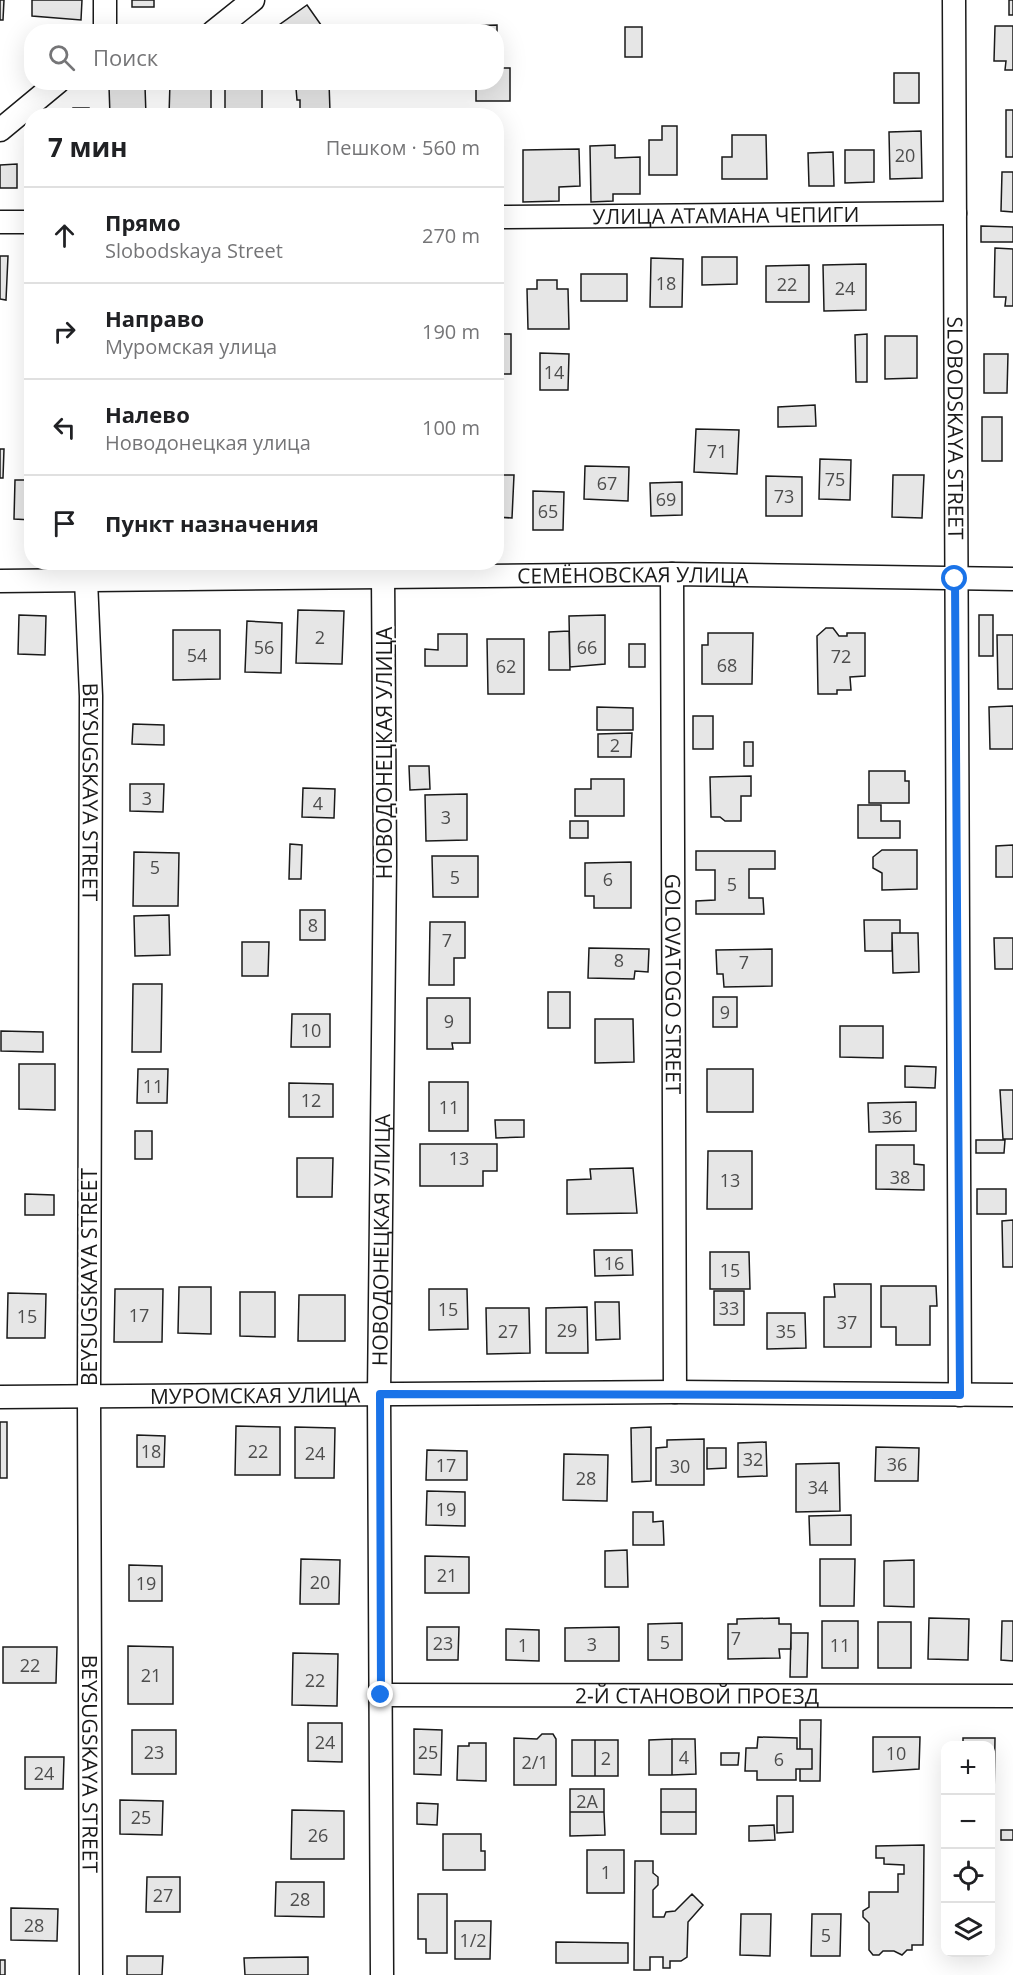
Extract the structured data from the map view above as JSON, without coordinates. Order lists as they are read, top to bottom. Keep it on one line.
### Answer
{"streets":{"street":["УЛИЦА АТАМАНА ЧЕПИГИ","SLOBODSKAYA STREET","СЕМЁНОВСКАЯ УЛИЦА","НОВОДОНЕЦКАЯ УЛИЦА","BEYSUGSKAYA STREET","GOLOVATOGO STREET","МУРОМСКАЯ УЛИЦА","2-Й СТАНОВОЙ ПРОЕЗД"]},"crossings":[["УЛИЦА АТАМАНА ЧЕПИГИ","SLOBODSKAYA STREET"],["SLOBODSKAYA STREET","СЕМЁНОВСКАЯ УЛИЦА"],["SLOBODSKAYA STREET","МУРОМСКАЯ УЛИЦА"],["СЕМЁНОВСКАЯ УЛИЦА","НОВОДОНЕЦКАЯ УЛИЦА"],["СЕМЁНОВСКАЯ УЛИЦА","BEYSUGSKAYA STREET"],["СЕМЁНОВСКАЯ УЛИЦА","GOLOVATOGO STREET"],["НОВОДОНЕЦКАЯ УЛИЦА","МУРОМСКАЯ УЛИЦА"],["НОВОДОНЕЦКАЯ УЛИЦА","2-Й СТАНОВОЙ ПРОЕЗД"],["BEYSUGSKAYA STREET","МУРОМСКАЯ УЛИЦА"],["GOLOVATOGO STREET","МУРОМСКАЯ УЛИЦА"]],"house_numbers":["20","18","22","24","14","71","75","67","73","69","65","2","56","66","54","72","68","62","2","3","4","3","5","5","6","5","8","7","8","7","9","9","10","11","12","11","36","13","38","13","16","15","33","15","17","15","37","29","27","35","18","22","24","32","36","17","30","28","34","19","21","20","19","7","5","23","3","1","11","22","21","22","24","23","25","10","4","2","6","2/1","24","2А","25","26","1","27","28","28","5","1/2"],"page":{"search":"Поиск","heading":["7 мин","Пешком · 560 m"],"list":[["Прямо","Slobodskaya Street","270 m"],["Направо","Муромская улица","190 m"],["Налево","Новодонецкая улица","100 m"],"Пункт назначения"],"map_buttons":["+","−"]}}
